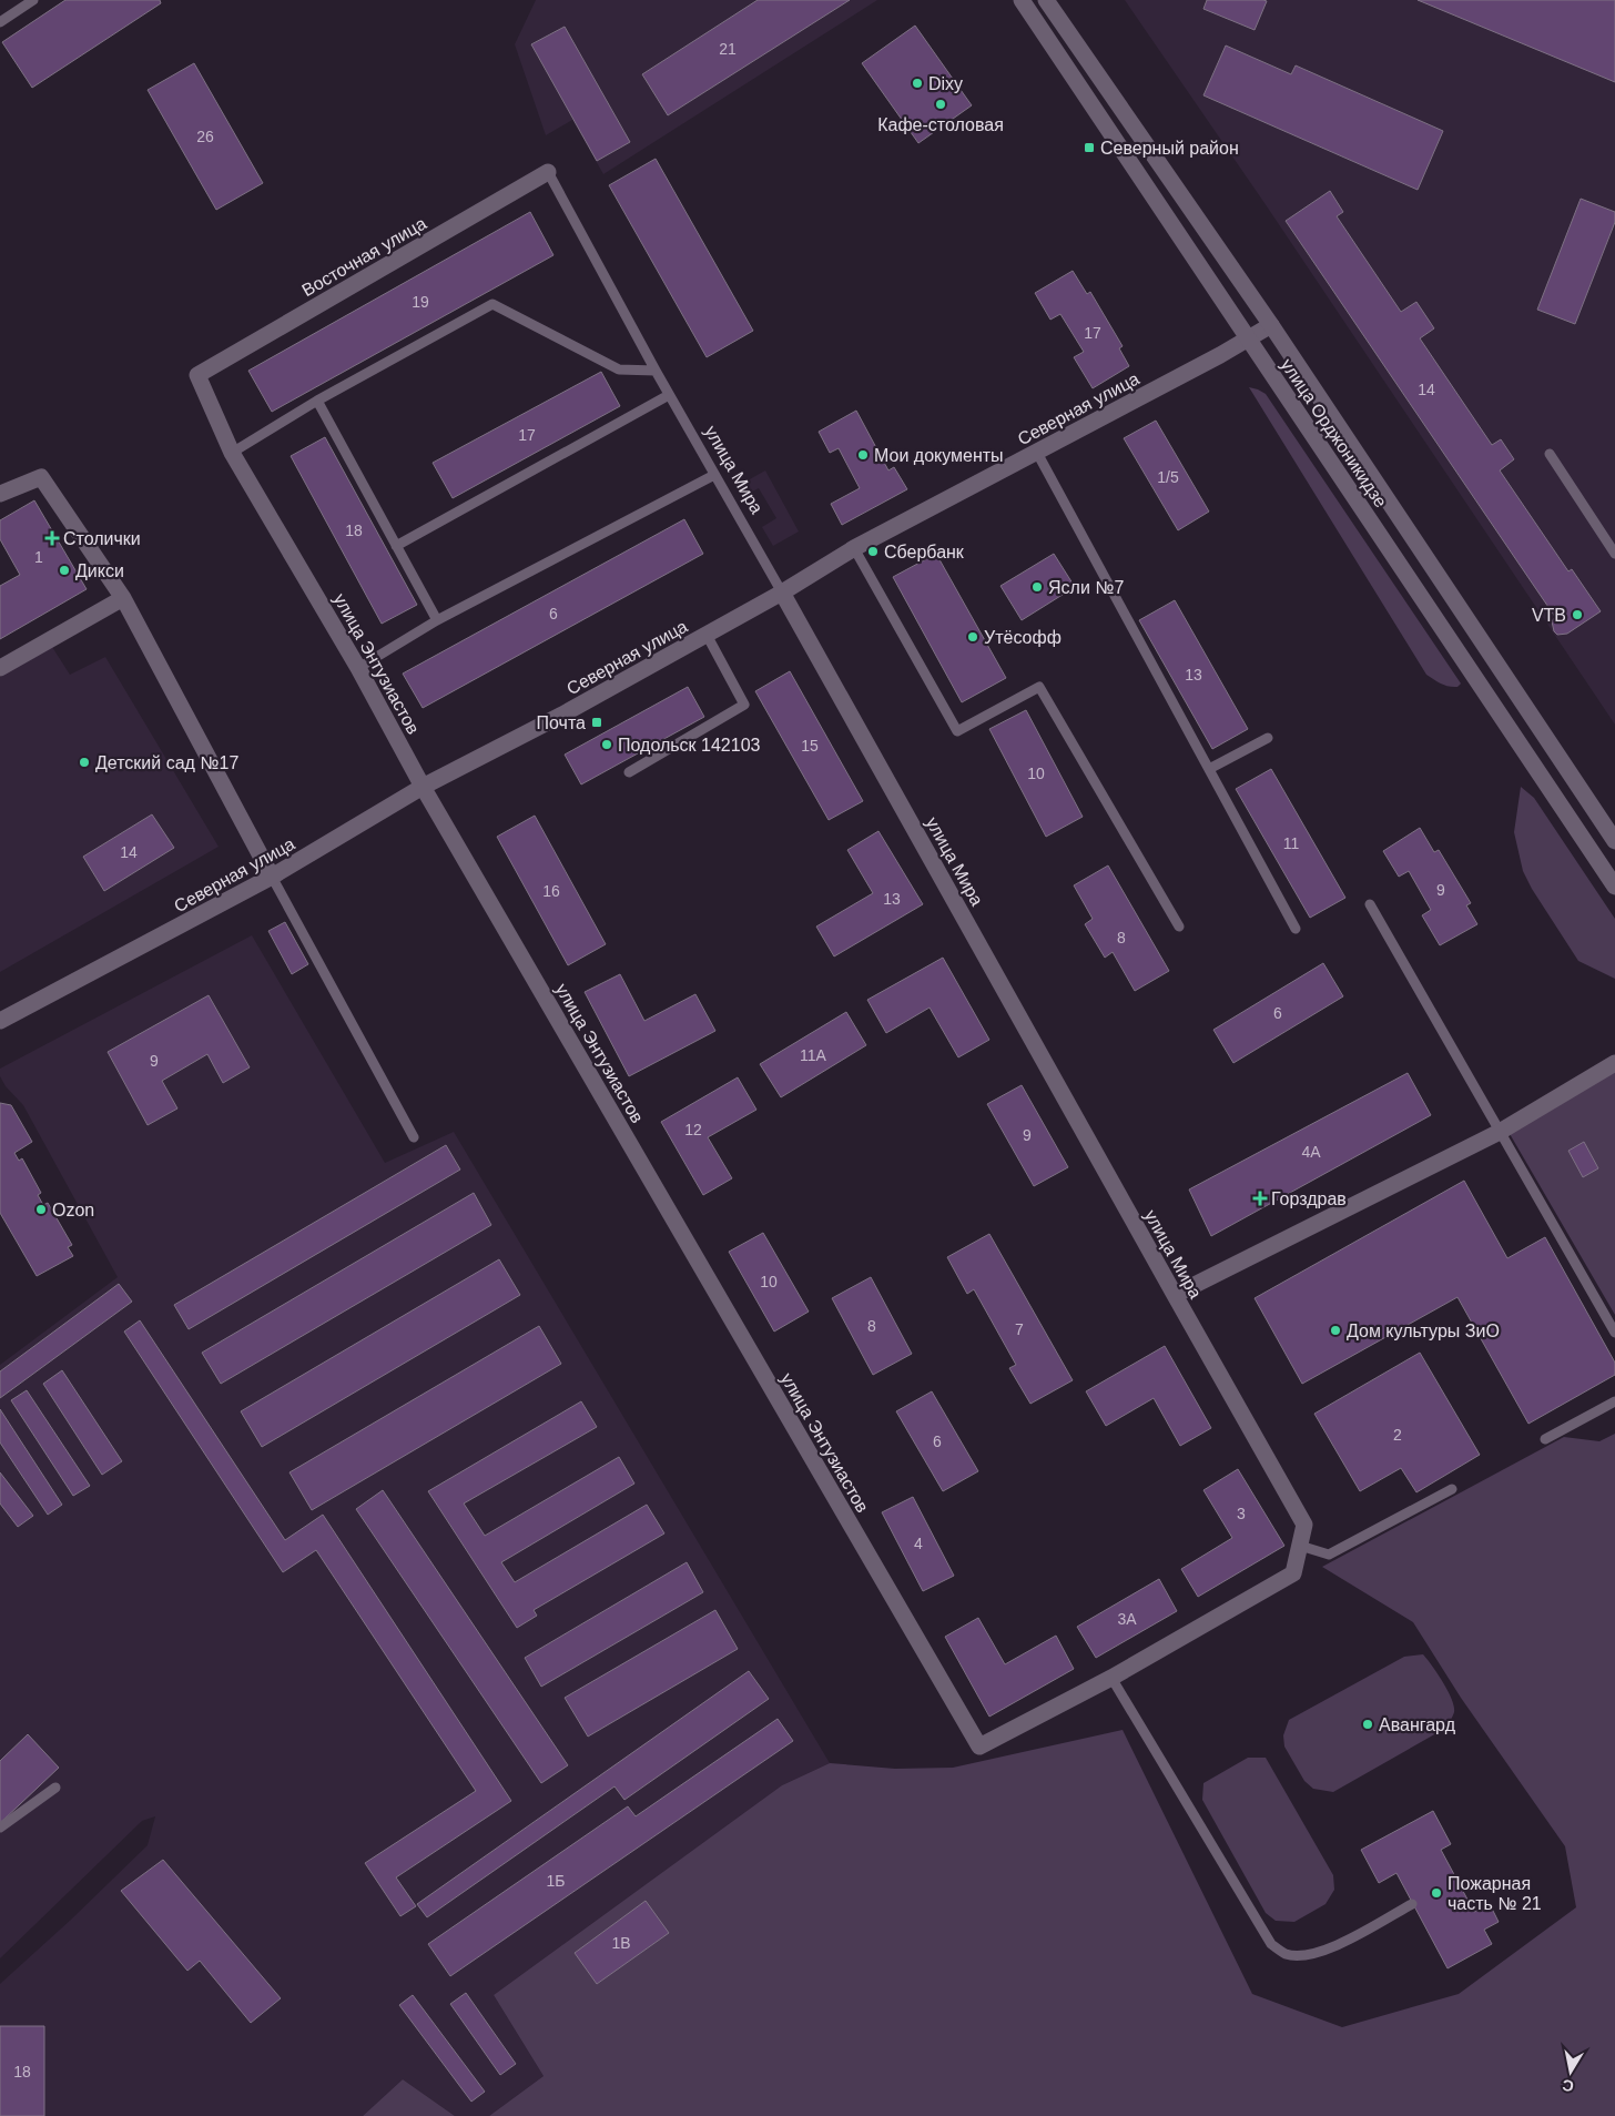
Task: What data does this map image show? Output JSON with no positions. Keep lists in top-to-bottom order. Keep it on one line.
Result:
{"streets":{"street":["Восточная улица","Северная улица","улица Орджоникидзе","улица Мира","улица Энтузиастов"]},"crossings":[["Восточная улица","улица Мира"],["Восточная улица","улица Энтузиастов"],["Северная улица","улица Орджоникидзе"],["Северная улица","улица Мира"],["Северная улица","улица Энтузиастов"],["улица Мира","улица Энтузиастов"]],"places":{"other":["Dixy","Кафе-столовая","Мои документы","Сбербанк","Дикси","Ясли №7","VTB","Утёсофф","Подольск 142103","Детский сад №17","Ozon","Дом культуры ЗиО","Авангард","Пожарная часть № 21"],"transit":["Северный район","Почта"],"health":["Столички","Горздрав"]},"house_numbers":["21","26","19","17","14","17","1/5","18","1","6","13","15","10","11","14","9","16","13","8","6","11А","9","12","9","4А","10","8","7","2","6","3","4","3А","1Б","1В","18"],"north":"bottom"}
